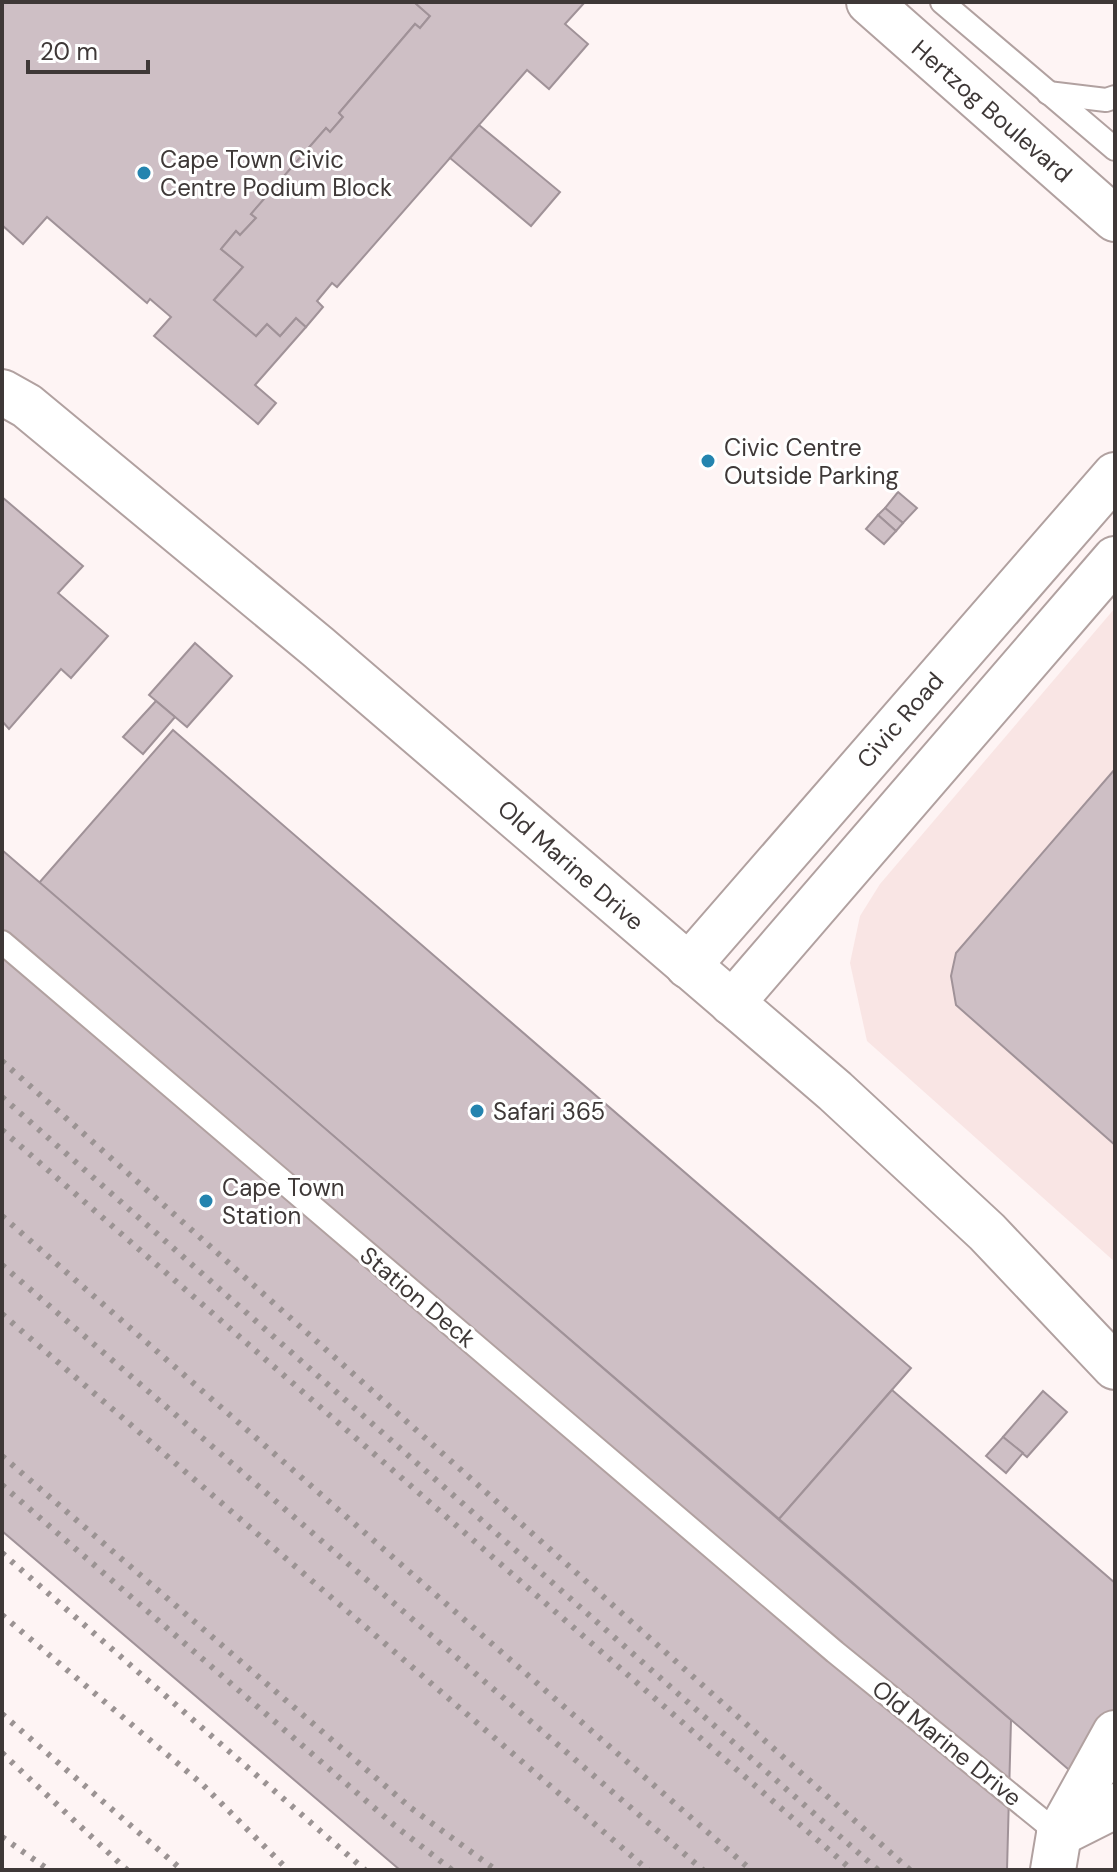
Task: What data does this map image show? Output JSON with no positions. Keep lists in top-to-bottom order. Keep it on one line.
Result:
{"streets":{"street":["Hertzog Boulevard","Civic Road","Old Marine Drive"],"lane":["Station Deck"]},"crossings":[["Civic Road","Old Marine Drive"],["Old Marine Drive","Station Deck"]],"places":["Cape Town Civic Centre Podium Block","Civic Centre Outside Parking","Safari 365","Cape Town Station"],"scale_bar":"20 m"}
